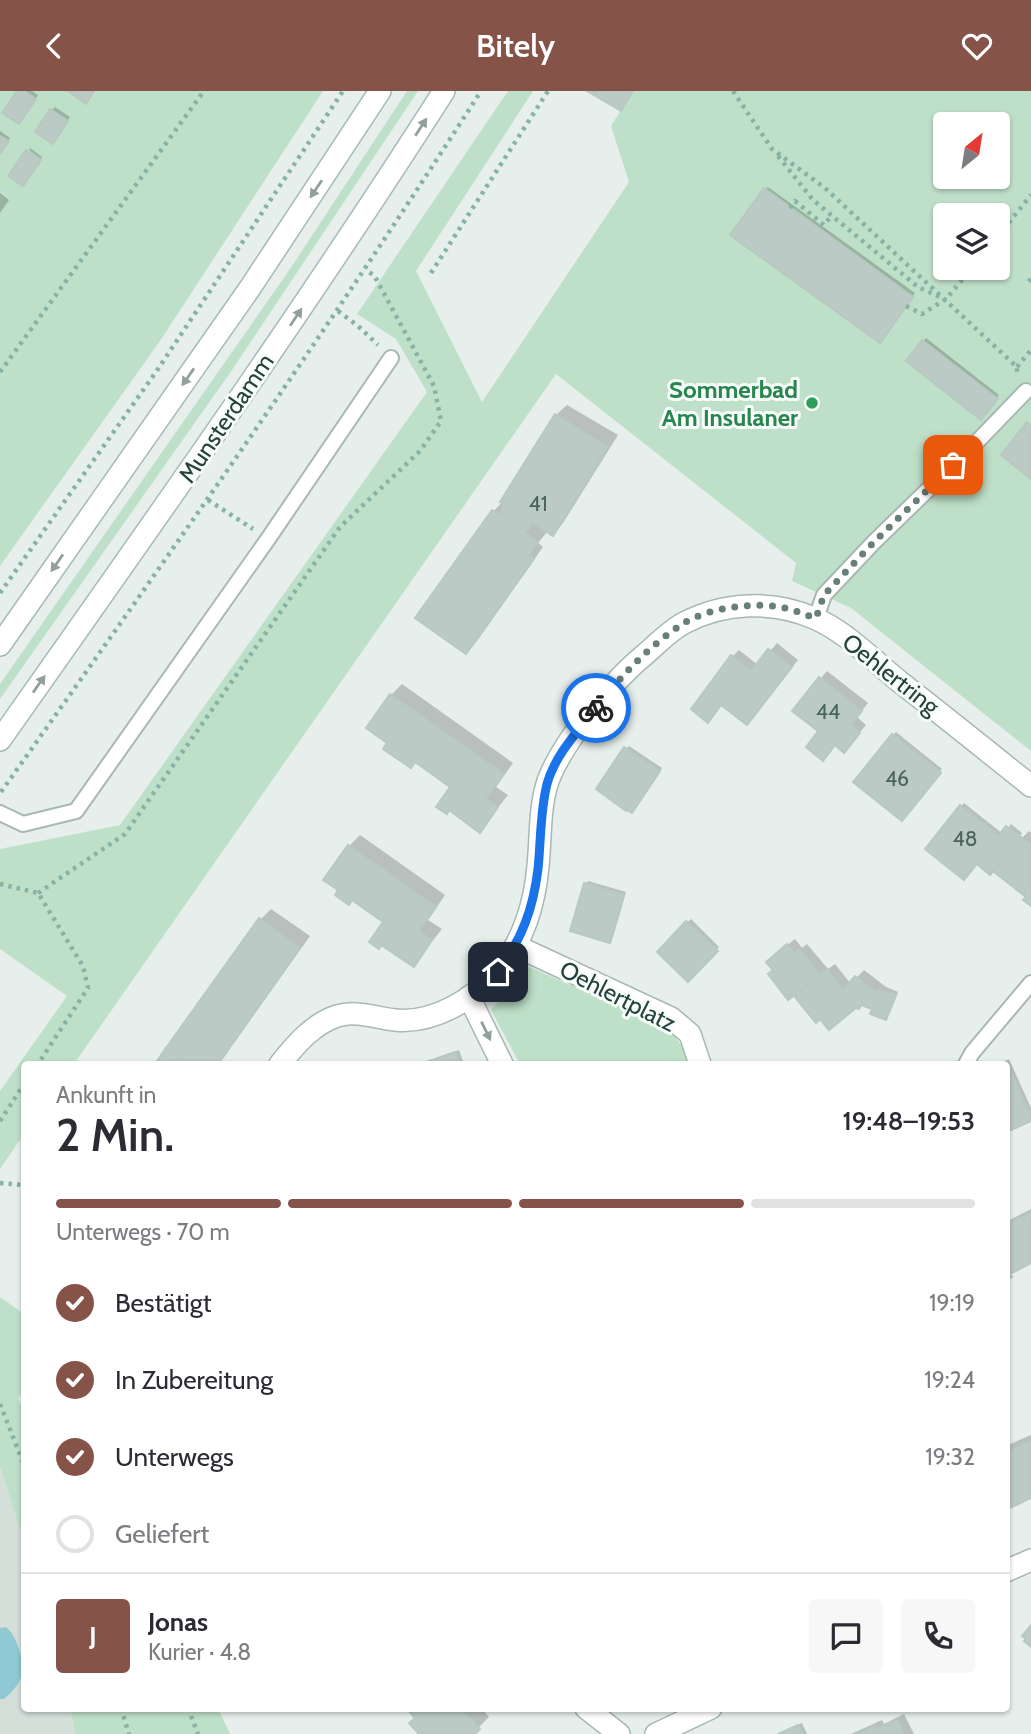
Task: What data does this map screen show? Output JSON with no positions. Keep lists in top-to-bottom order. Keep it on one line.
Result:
{"streets":{"street":["Munsterdamm","Oehlertring","Oehlertplatz"]},"crossings":[["Oehlertring","Oehlertplatz"]],"places":["Sommerbad Am Insulaner"],"house_numbers":["41","44","46","48"],"north":"top right","page":{"header":"Bitely","heading":["2 Min.","Ankunft in","19:48–19:53"],"panel":["Jonas","Kurier · 4.8"],"bar":"Unterwegs · 70 m","list":[["Bestätigt","19:19"],["In Zubereitung","19:24"],["Unterwegs","19:32"],"Geliefert"],"round":"J"}}
